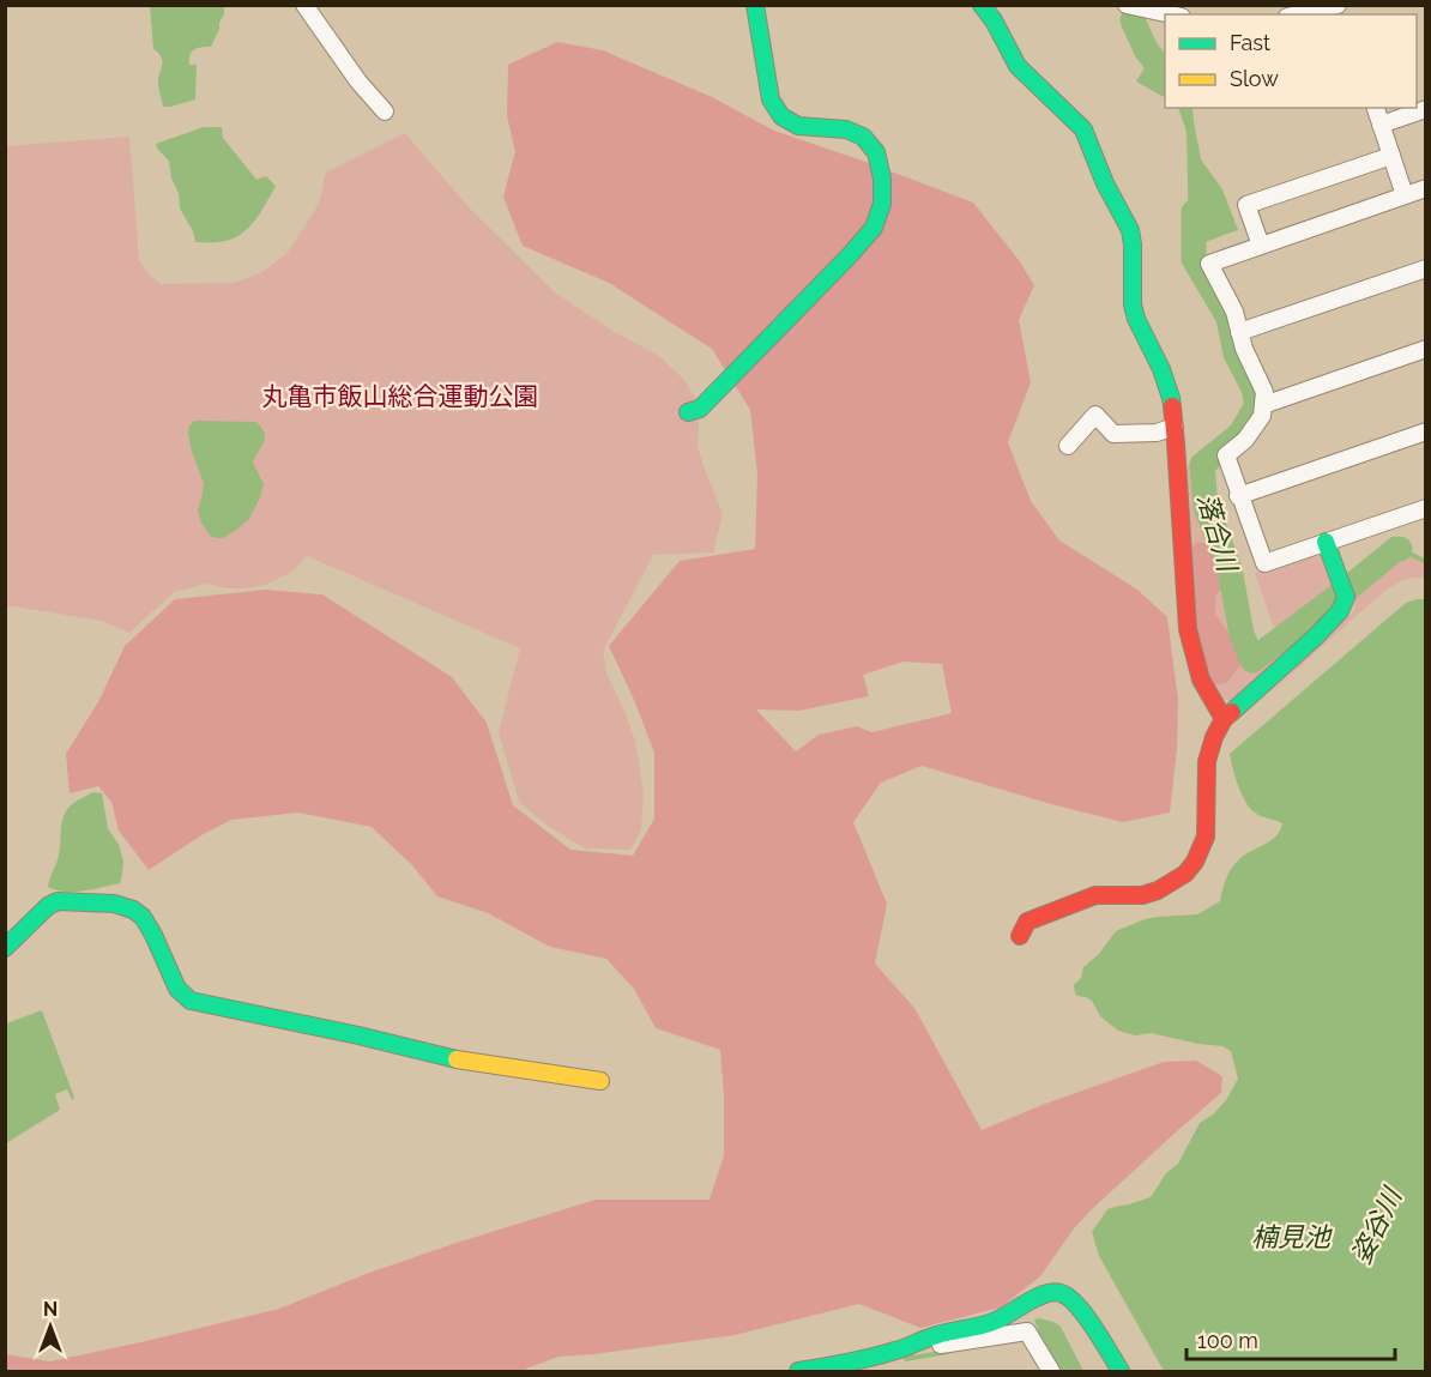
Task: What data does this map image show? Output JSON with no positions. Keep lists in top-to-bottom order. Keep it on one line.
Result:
{"water":["落合川","姿谷川","楠見池"],"parks":["丸亀市飯山総合運動公園"],"legend":["Fast","Slow"],"scale_bar":"100 m","north":"top"}
